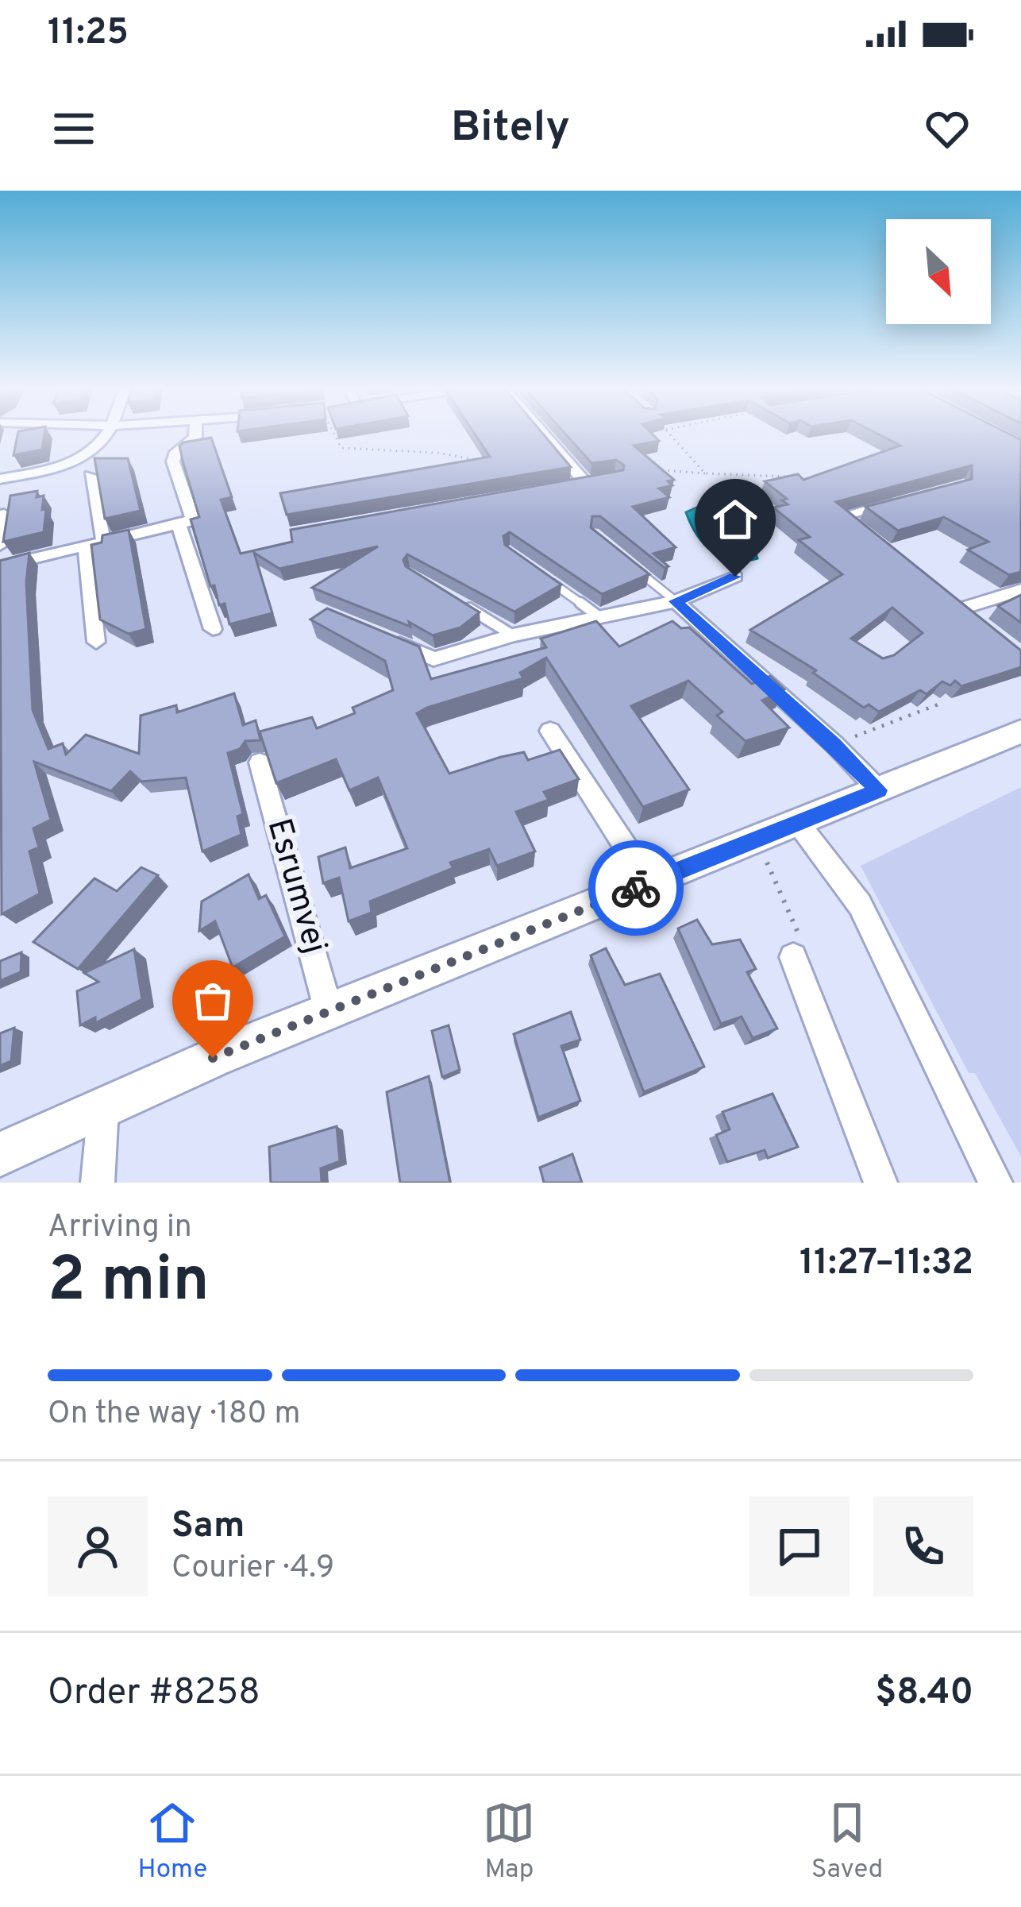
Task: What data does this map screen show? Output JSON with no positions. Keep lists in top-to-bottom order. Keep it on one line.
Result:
{"streets":{"street":["Esrumvej"]},"north":"bottom right","page":{"status":"11:25","header":"Bitely","heading":["2 min","Arriving in","11:27–11:32"],"panel":["Sam","Courier · 4.9","Order #8258","$8.40"],"bar":"On the way · 180 m","tabs":["Home","Map","Saved"]}}
